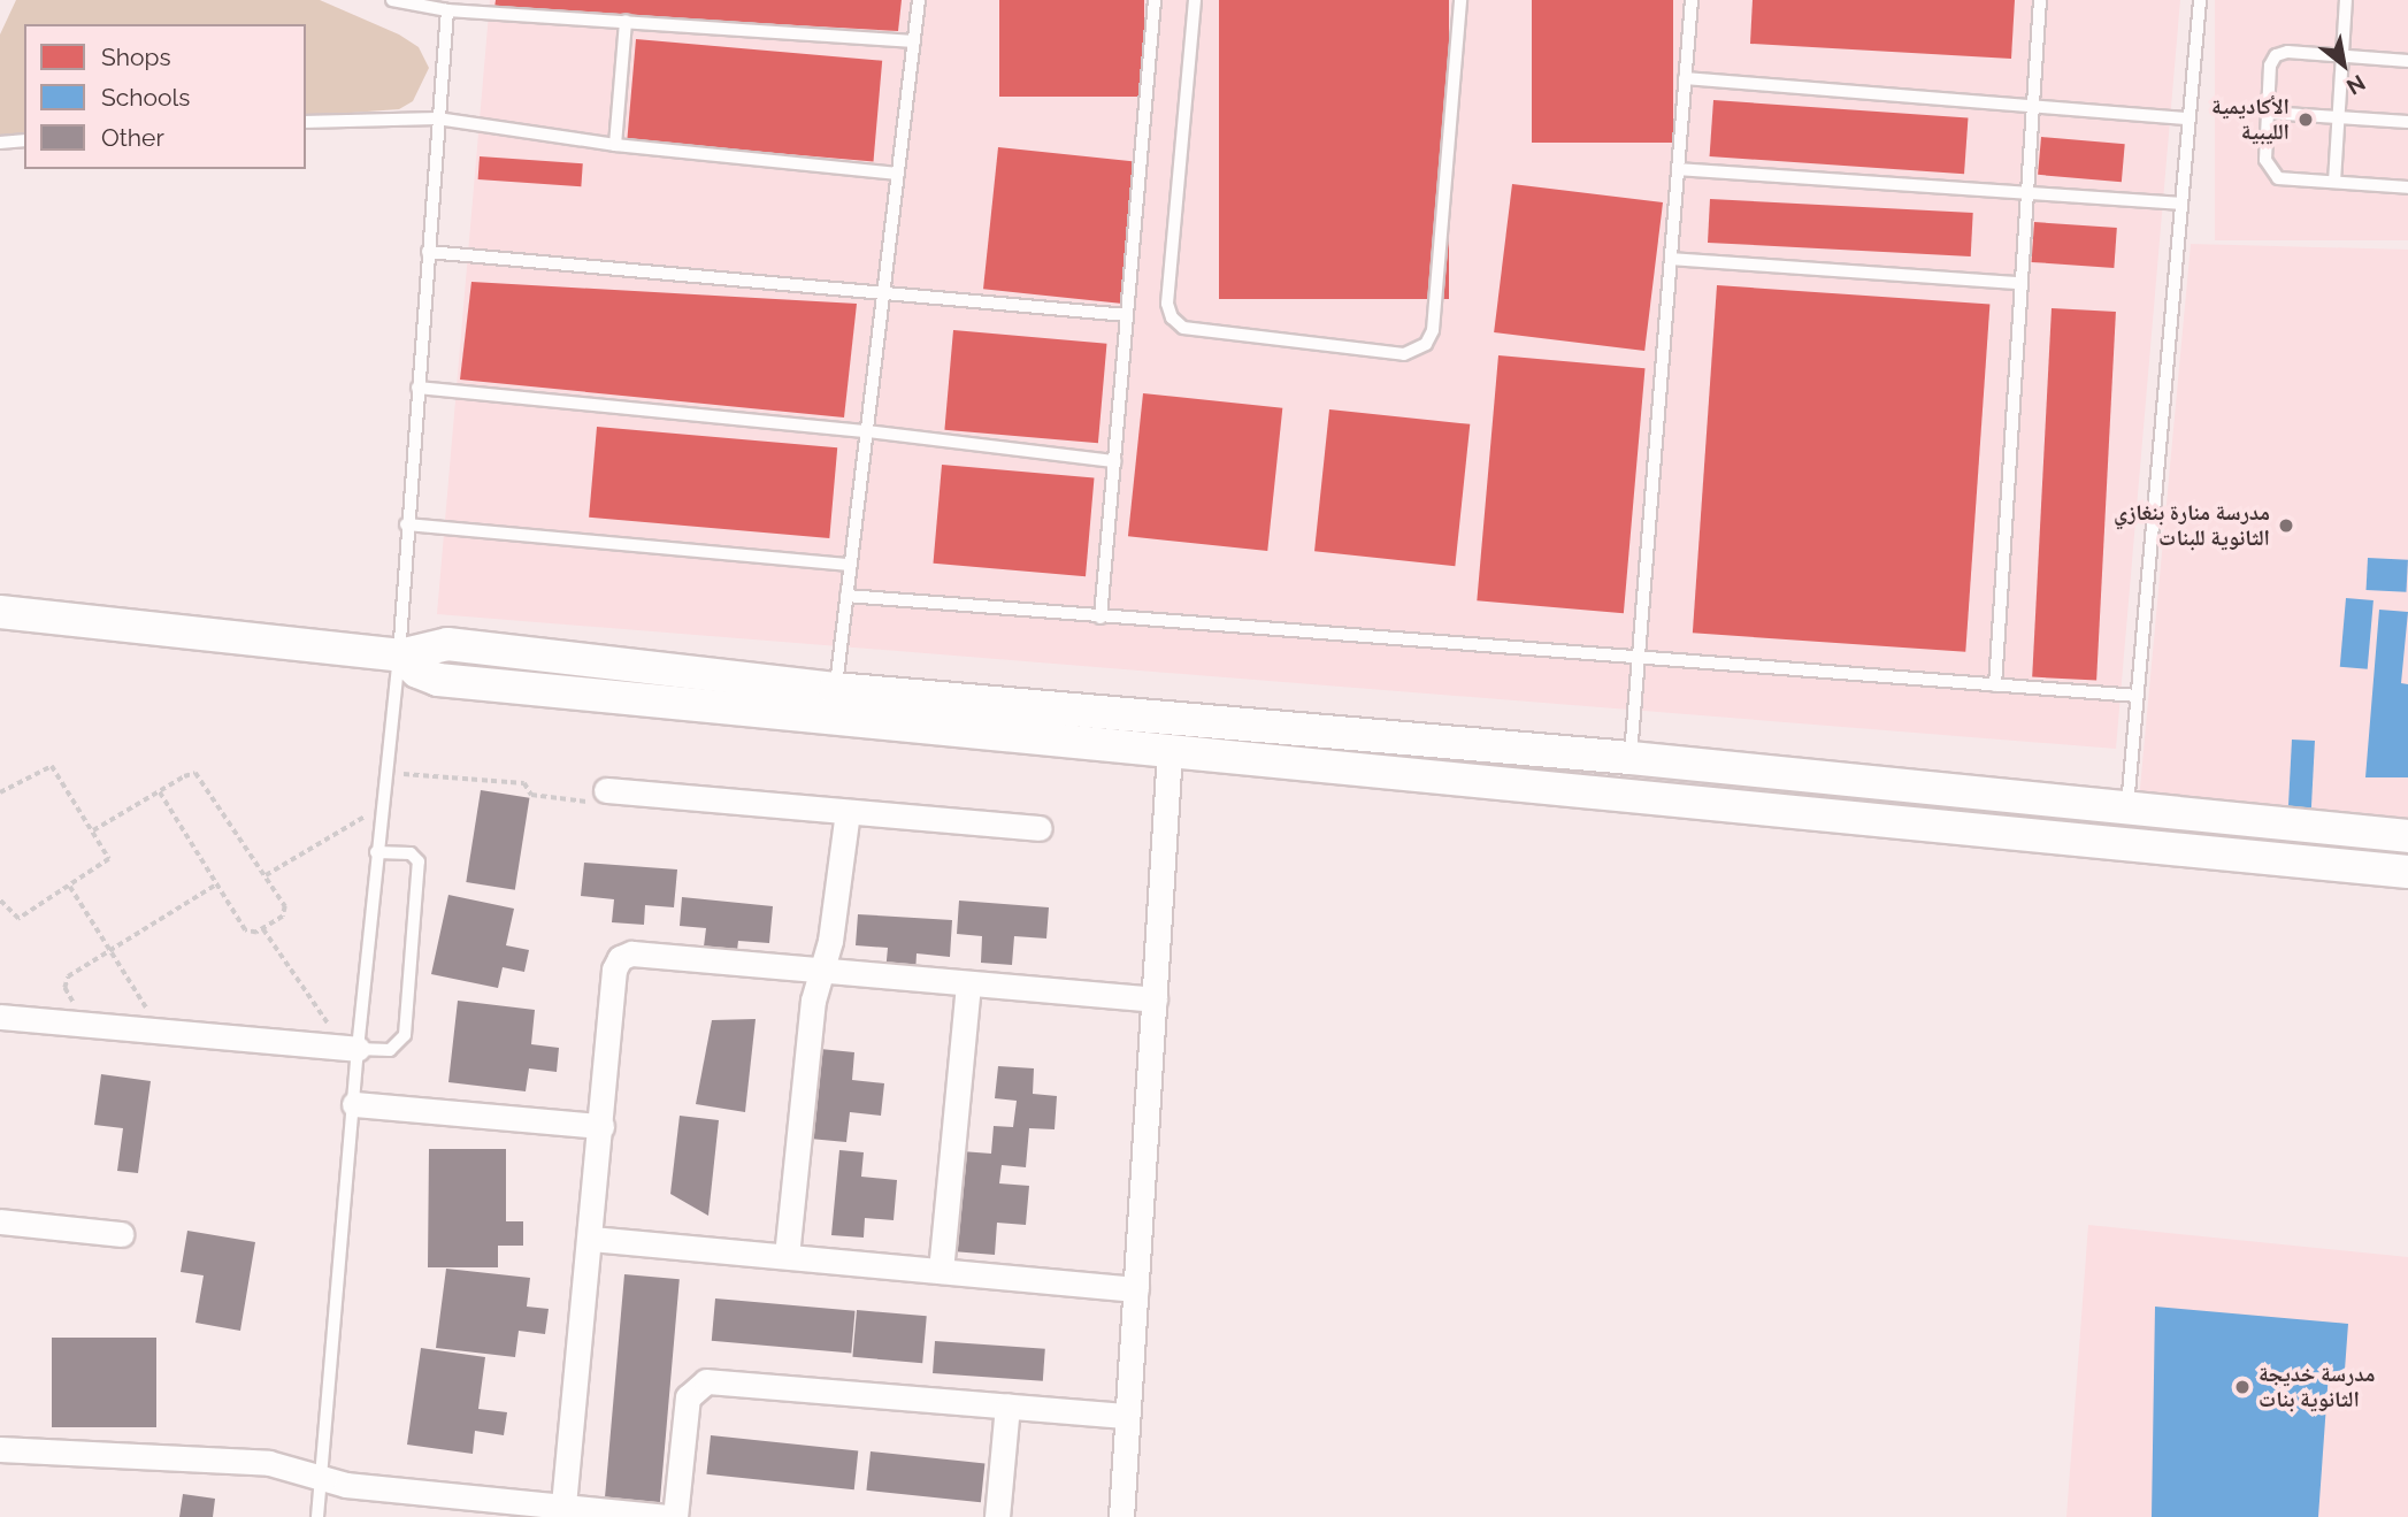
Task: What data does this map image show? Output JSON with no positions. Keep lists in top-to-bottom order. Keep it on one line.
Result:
{"places":["الأكاديمية الليبية","مدرسة منارة بنغازي الثانوية للبنات","مدرسة خديجة الثانوية بنات"],"legend":["Shops","Schools","Other"],"north":"bottom right"}
